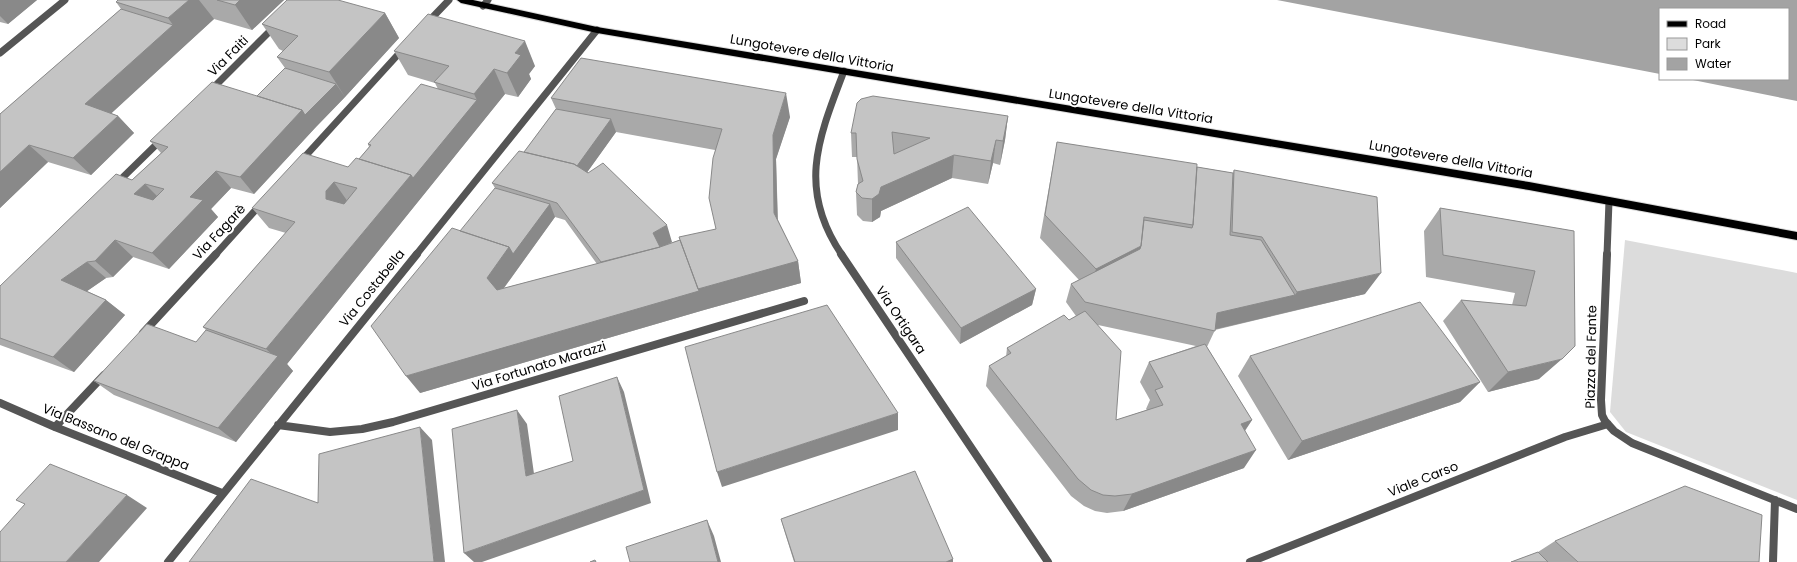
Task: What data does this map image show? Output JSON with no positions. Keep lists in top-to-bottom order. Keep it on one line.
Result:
{"streets":{"main road":["Lungotevere della Vittoria"],"street":["Via Faiti","Via Fagarè","Via Costabella","Via Ortigara","Piazza del Fante","Via Fortunato Marazzi","Via Bassano del Grappa","Viale Carso"]},"crossings":[["Lungotevere della Vittoria","Via Costabella"],["Lungotevere della Vittoria","Via Ortigara"],["Lungotevere della Vittoria","Piazza del Fante"],["Via Costabella","Via Fortunato Marazzi"],["Via Costabella","Via Bassano del Grappa"],["Piazza del Fante","Viale Carso"]],"legend":["Road","Park","Water"]}
